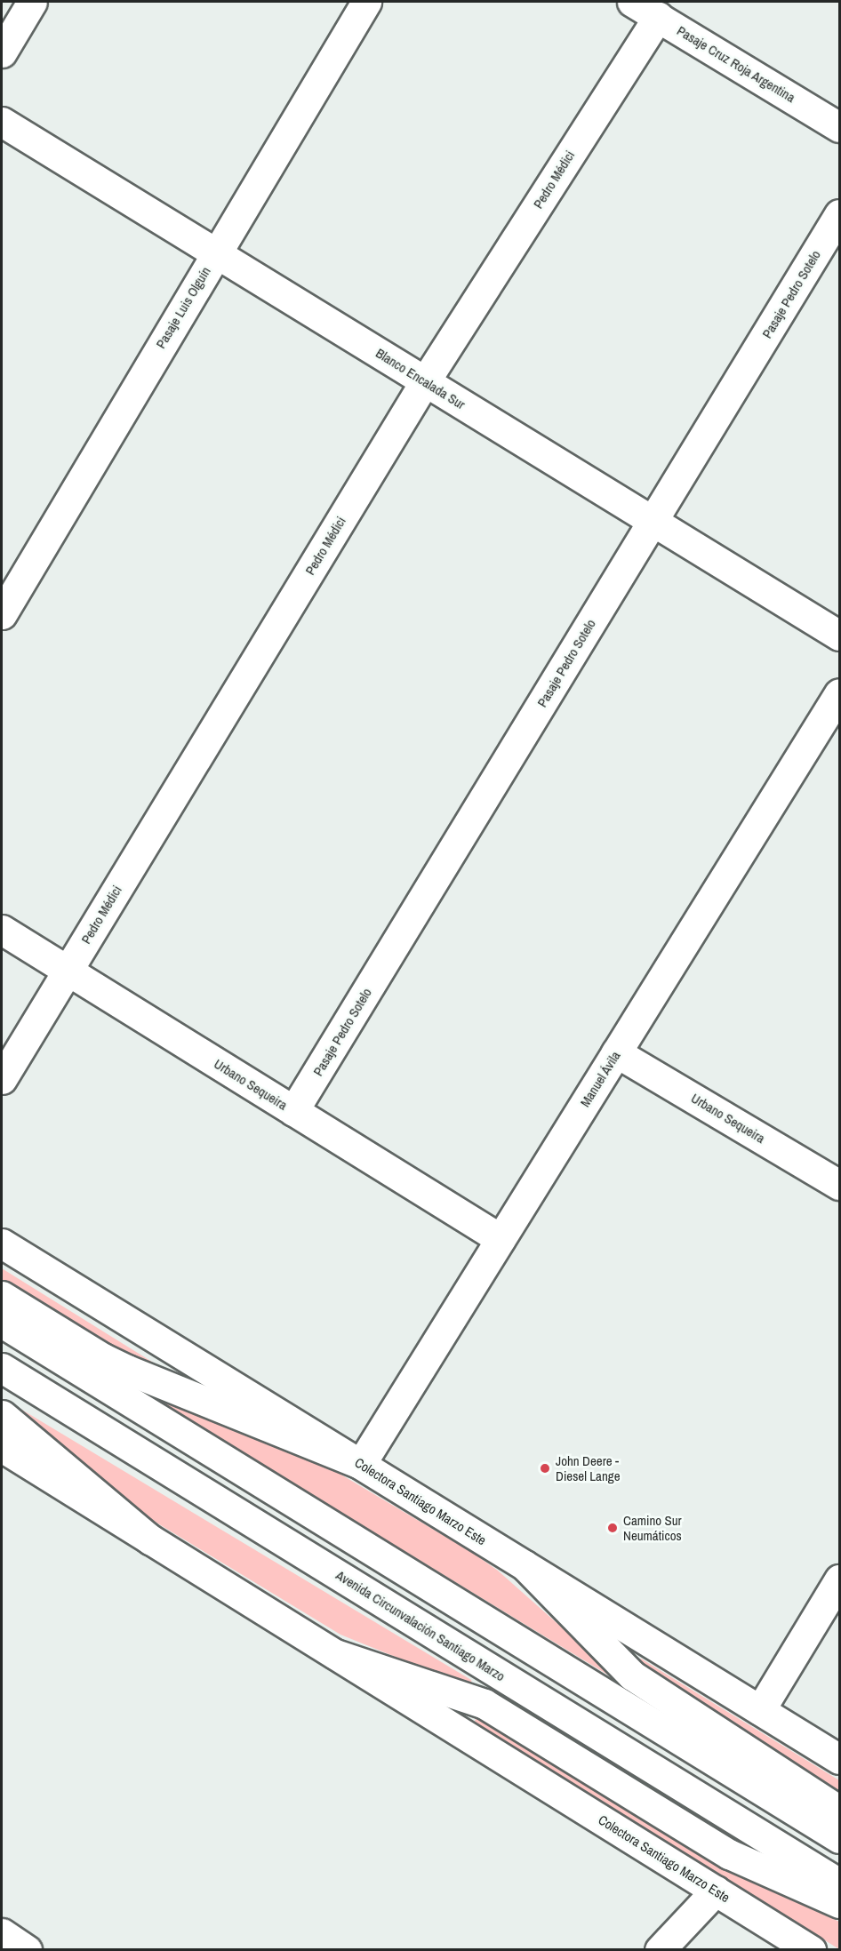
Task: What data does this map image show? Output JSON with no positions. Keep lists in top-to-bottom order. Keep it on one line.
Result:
{"streets":{"main road":["Pasaje Cruz Roja Argentina","Pedro Médici","Pasaje Pedro Sotelo","Pasaje Luis Olguín","Blanco Encalada Sur","Manuel Ávila","Urbano Sequeira","Colectora Santiago Marzo Este","Avenida Circunvalación Santiago Marzo"]},"crossings":[["Pasaje Cruz Roja Argentina","Pedro Médici"],["Pedro Médici","Blanco Encalada Sur"],["Pedro Médici","Urbano Sequeira"],["Pasaje Pedro Sotelo","Blanco Encalada Sur"],["Pasaje Pedro Sotelo","Urbano Sequeira"],["Pasaje Luis Olguín","Blanco Encalada Sur"],["Manuel Ávila","Urbano Sequeira"],["Manuel Ávila","Colectora Santiago Marzo Este"]],"places":["John Deere - Diesel Lange","Camino Sur Neumáticos"]}
